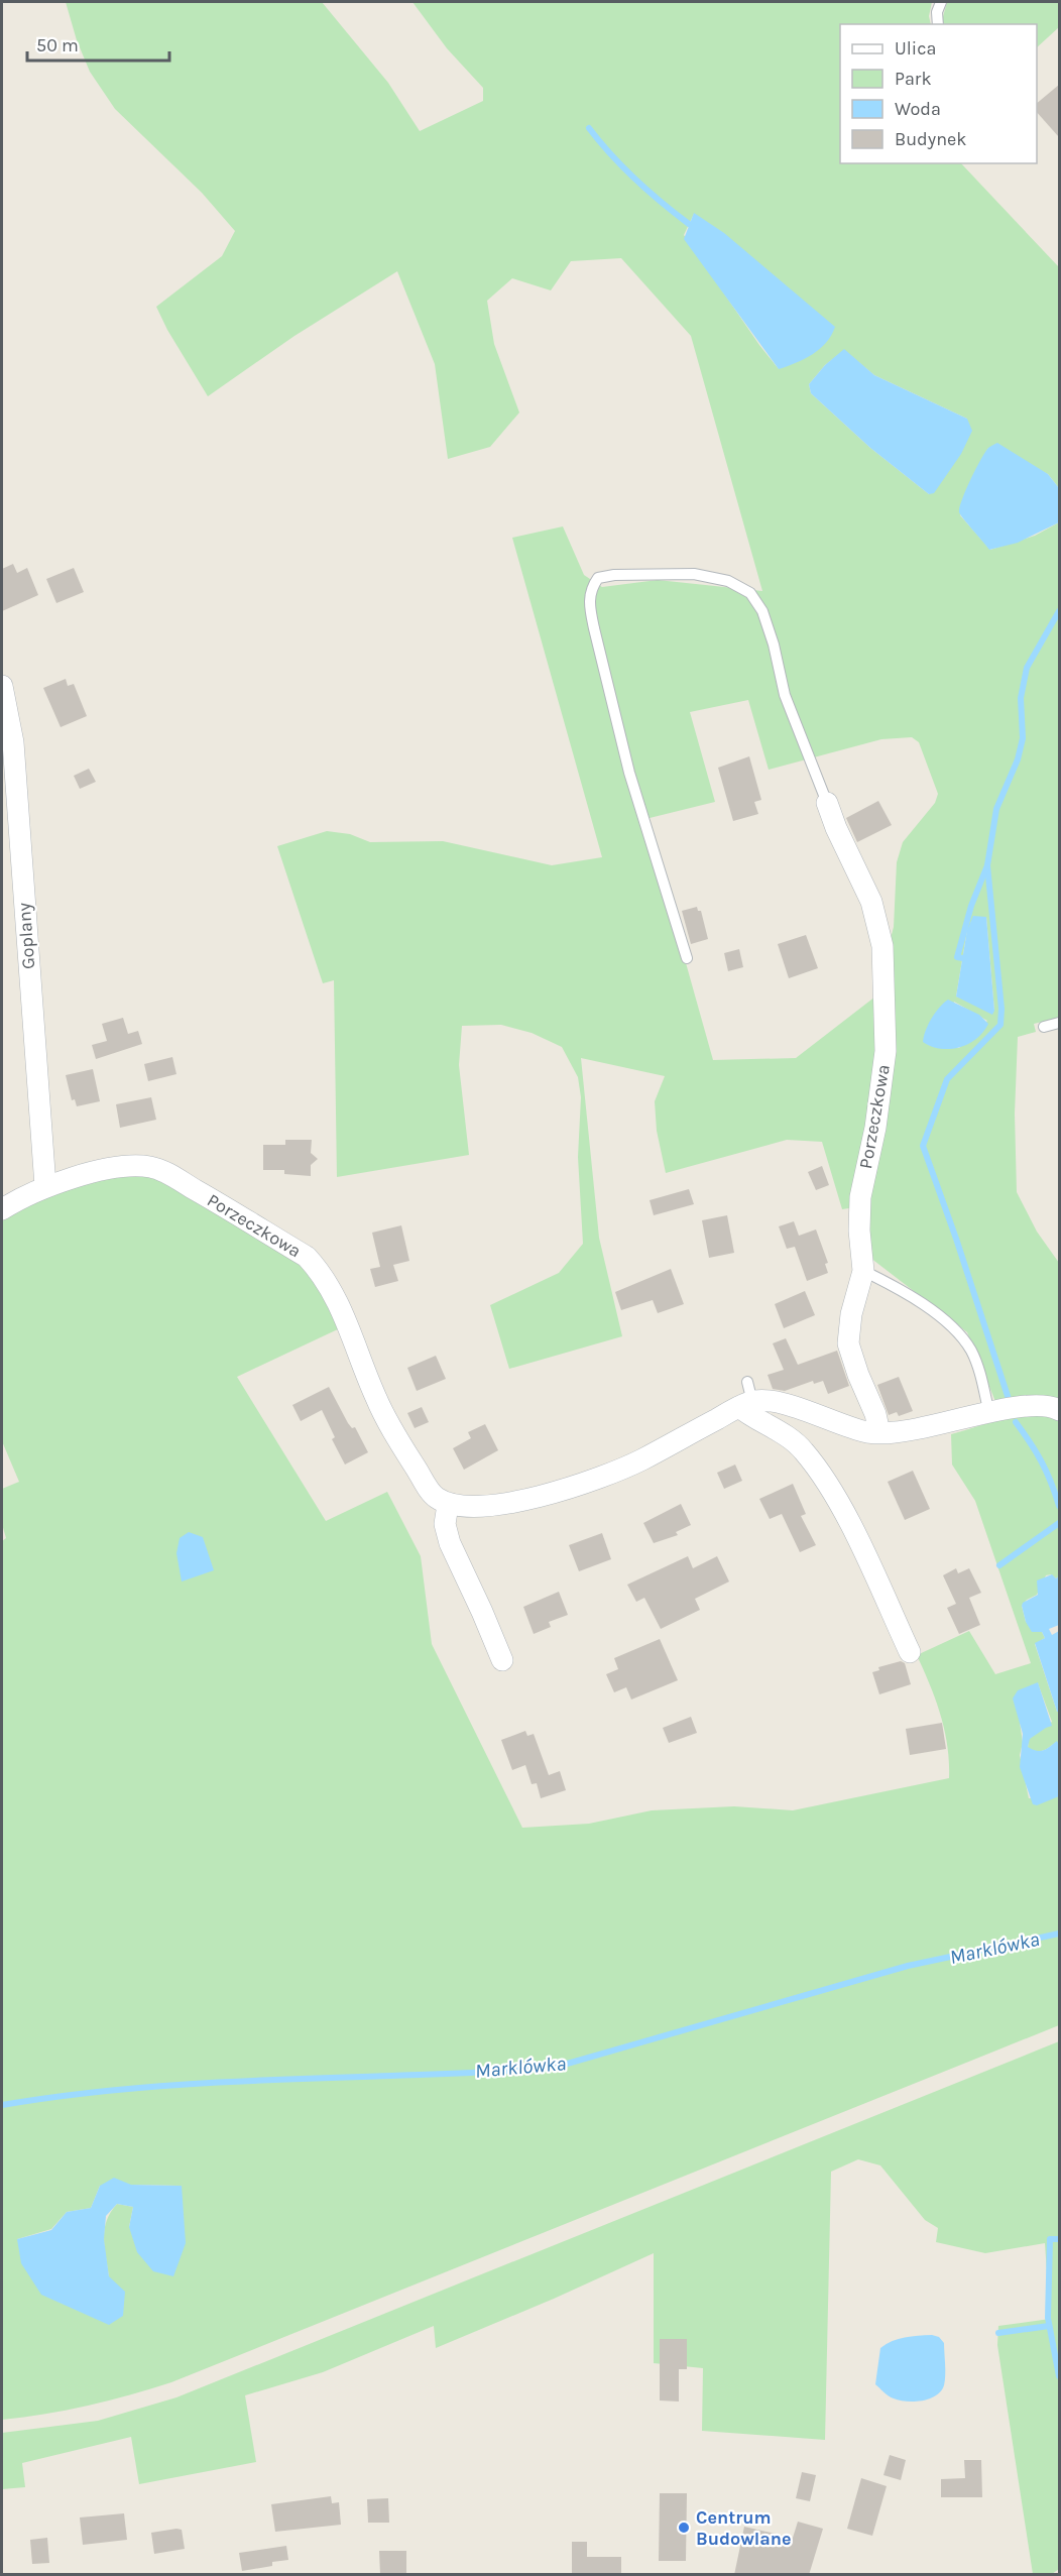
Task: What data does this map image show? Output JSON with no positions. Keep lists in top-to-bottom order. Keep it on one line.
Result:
{"streets":{"street":["Goplany","Porzeczkowa"]},"crossings":[["Goplany","Porzeczkowa"]],"water":["Marklówka"],"places":["Centrum Budowlane"],"legend":["Ulica","Park","Woda","Budynek"],"scale_bar":"50 m"}
